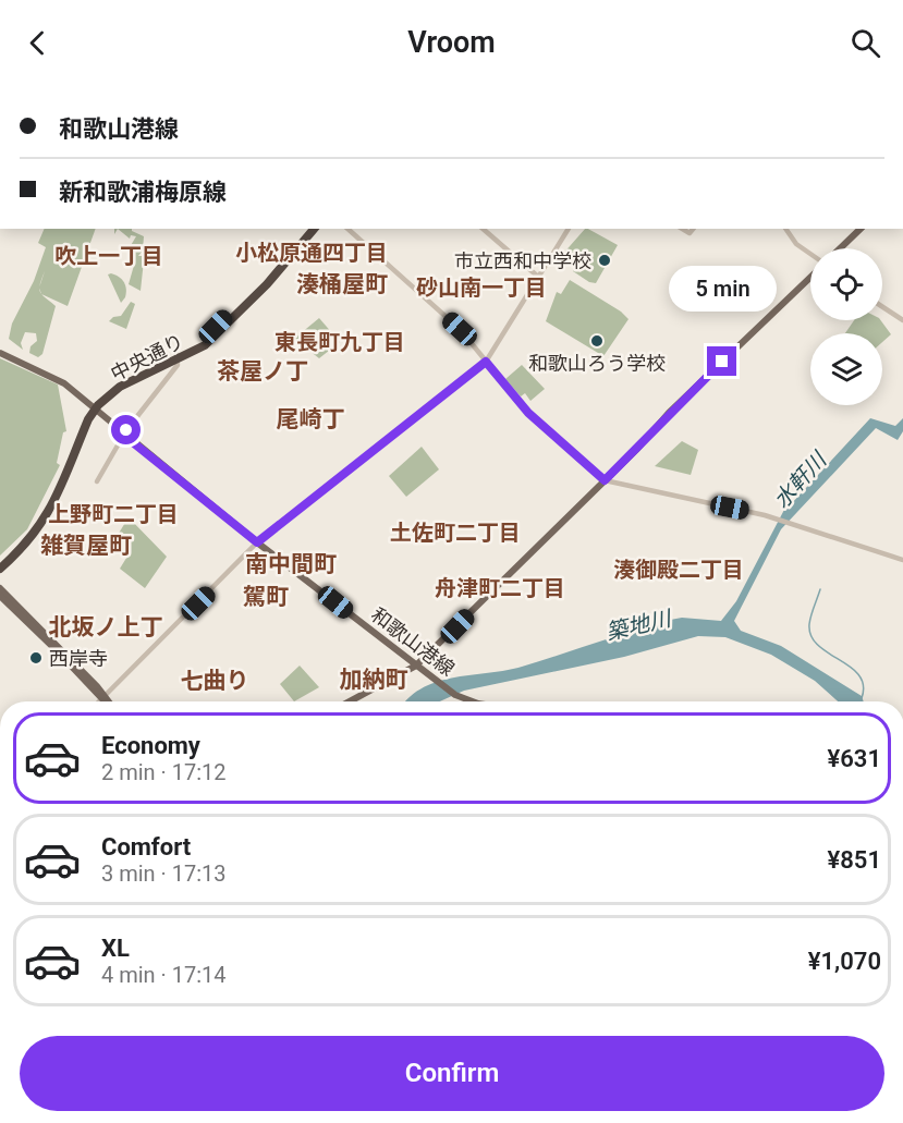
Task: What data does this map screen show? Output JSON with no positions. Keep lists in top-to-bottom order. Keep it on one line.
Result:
{"streets":{"highway":["中央通り"],"main road":["和歌山港線"]},"crossings":[["中央通り","和歌山港線"]],"districts":["小松原通四丁目","吹上一丁目","湊桶屋町","砂山南一丁目","東長町九丁目","茶屋ノ丁","尾崎丁","上野町二丁目","土佐町二丁目","雑賀屋町","南中間町","湊御殿二丁目","舟津町二丁目","駕町","北坂ノ上丁","加納町","七曲り"],"water":["水軒川","築地川"],"places":["市立西和中学校","和歌山ろう学校","西岸寺"],"page":{"header":"Vroom","banner":["和歌山港線","新和歌浦梅原線"],"bubble":"5 min","list":[{"name":"Economy","note":"2 min · 17:12","value":"¥631"},{"name":"Comfort","note":"3 min · 17:13","value":"¥851"},{"name":"XL","note":"4 min · 17:14","value":"¥1,070"}],"buttons":"Confirm"}}
